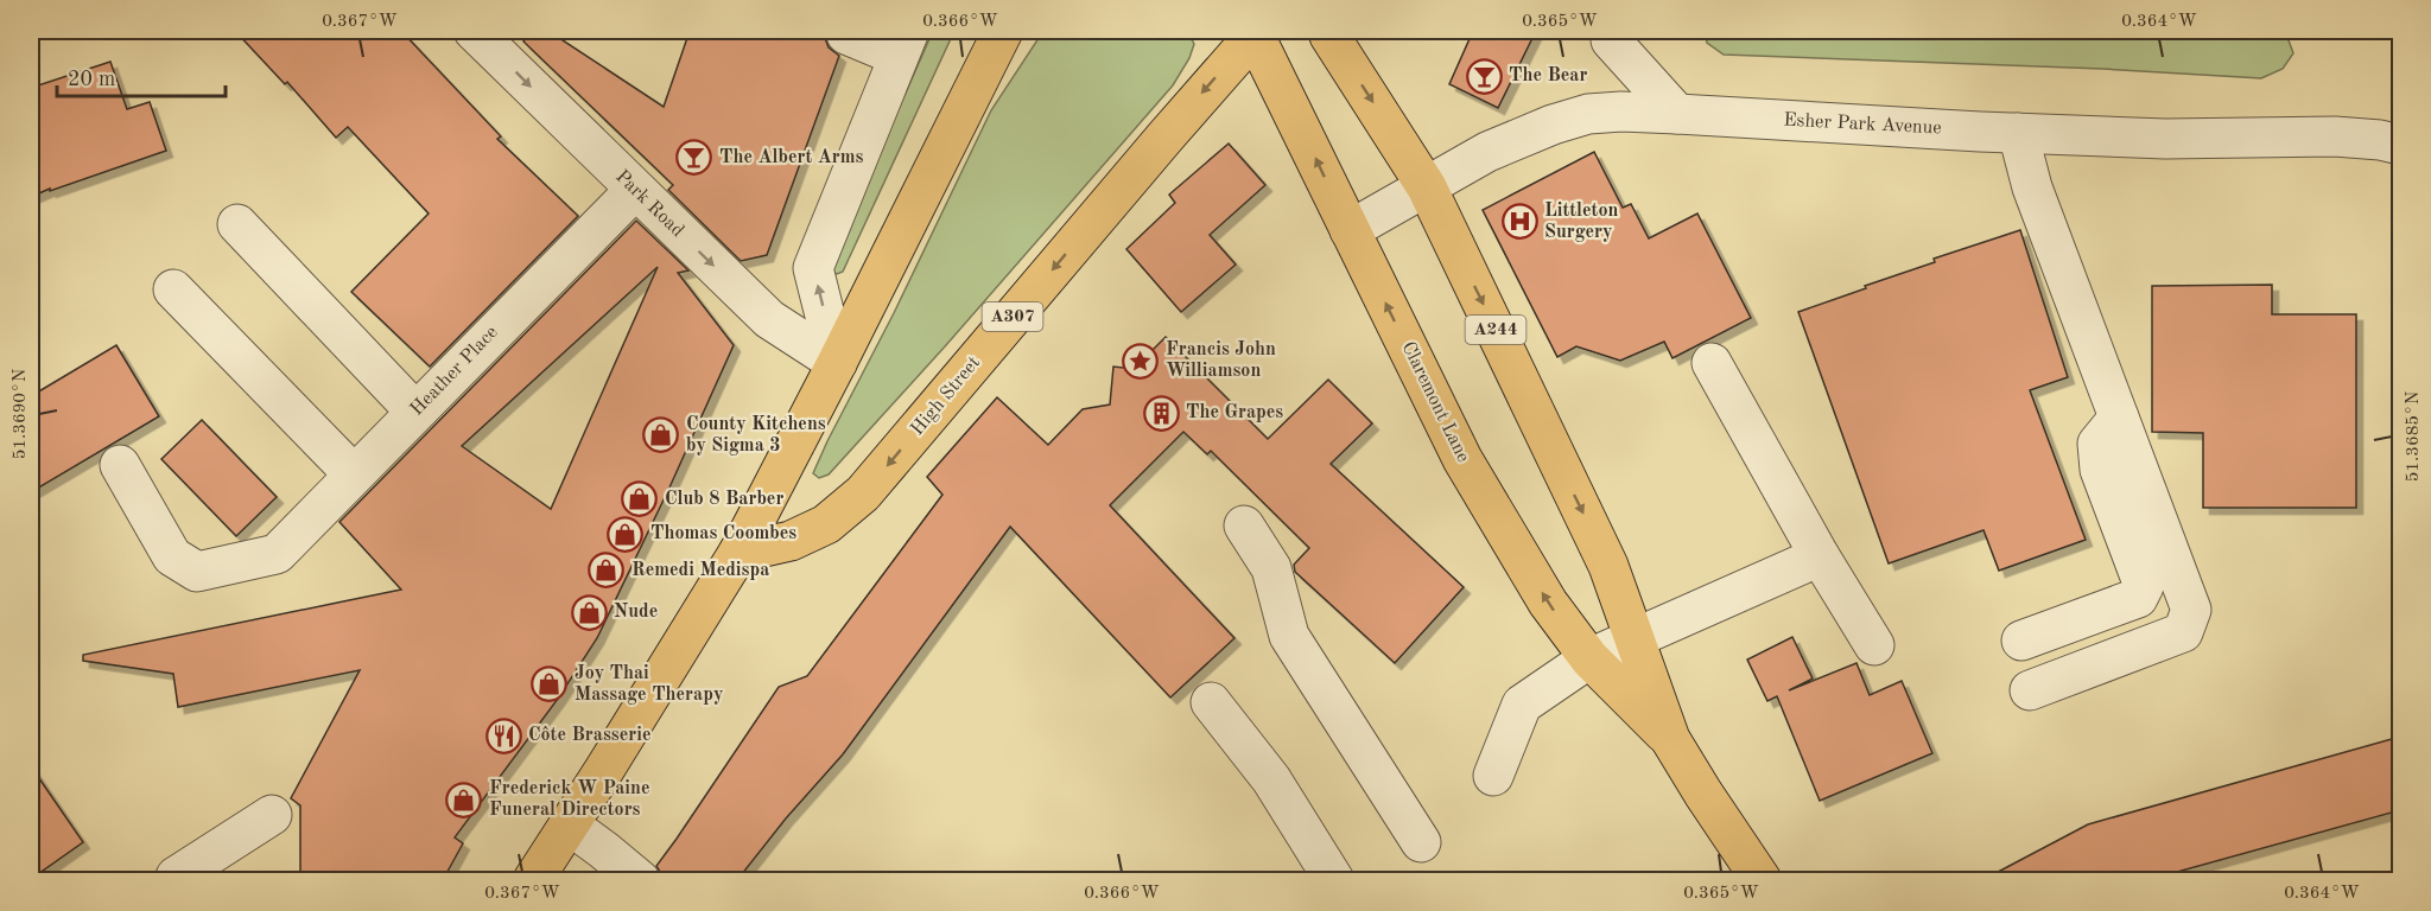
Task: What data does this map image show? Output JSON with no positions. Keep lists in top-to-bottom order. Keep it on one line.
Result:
{"streets":{"main road":["A307","A244","High Street","Claremont Lane"],"street":["Esher Park Avenue","Park Road","Heather Place"]},"crossings":[["Esher Park Avenue","Claremont Lane"],["Park Road","Heather Place"],["High Street","Claremont Lane"]],"places":{"bar":["The Bear","The Albert Arms"],"hospital":["Littleton Surgery"],"place":["Francis John Williamson"],"building":["The Grapes"],"shop":["County Kitchens by Sigma 3","Club 8 Barber","Thomas Coombes","Remedi Medispa","Nude","Joy Thai Massage Therapy","Frederick W Paine Funeral Directors"],"restaurant":["Côte Brasserie"]},"scale_bar":"20 m","coordinates":["0.367°W","0.366°W","0.365°W","0.364°W","51.3690°N","51.3685°N"]}
